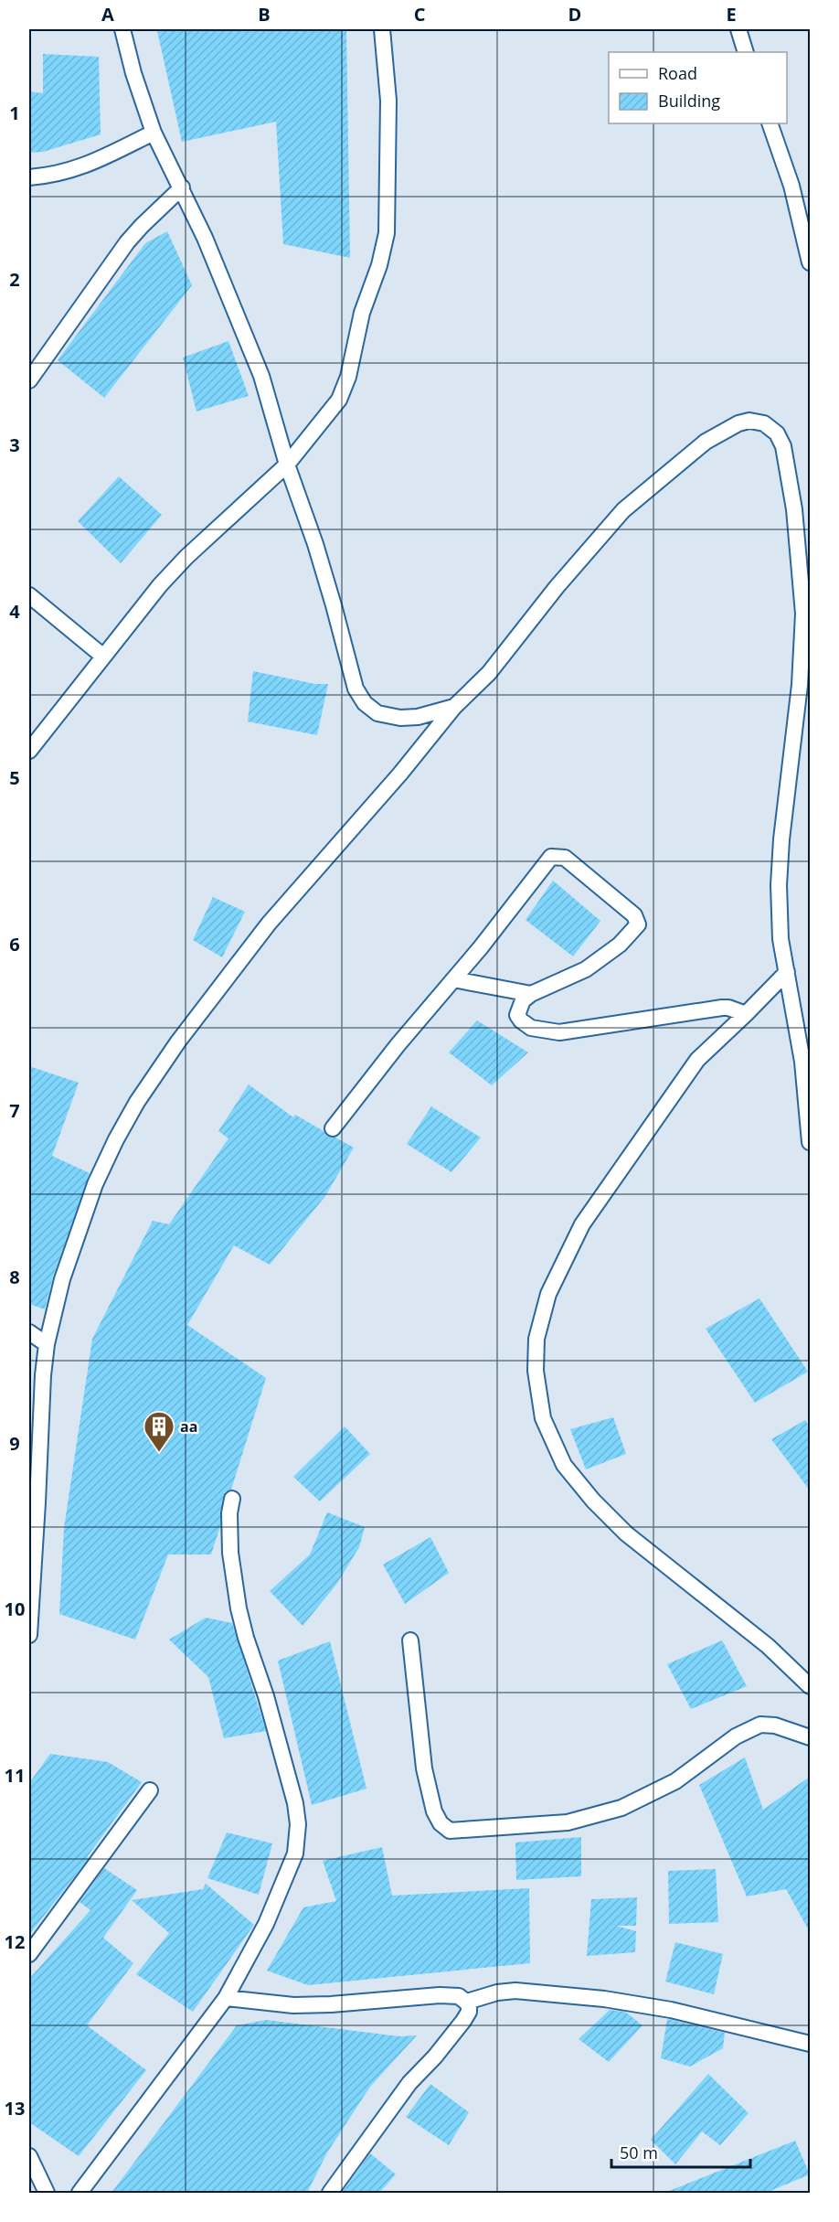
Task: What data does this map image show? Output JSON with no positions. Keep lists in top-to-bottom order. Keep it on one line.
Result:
{"places":{"building":["aa"]},"legend":["Road","Building"],"scale_bar":"50 m","grid":{"columns":["A","B","C","D","E"],"rows":["1","2","3","4","5","6","7","8","9","10","11","12","13"]}}
